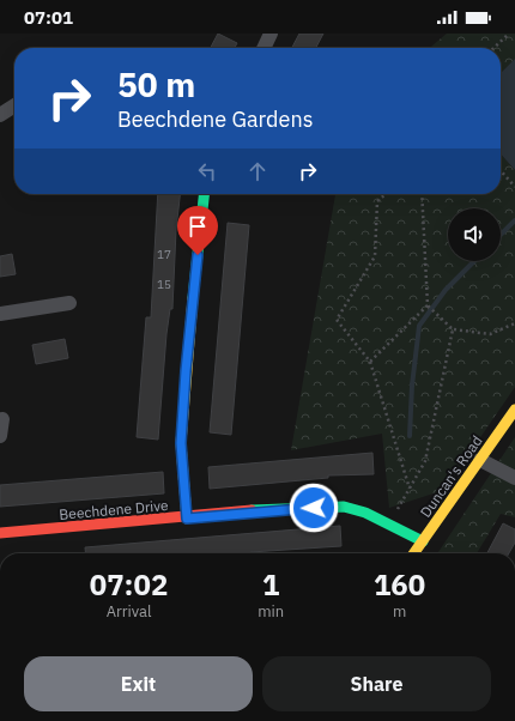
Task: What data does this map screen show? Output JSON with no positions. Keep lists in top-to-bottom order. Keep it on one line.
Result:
{"streets":{"street":["Duncan's Road","Beechdene Drive"]},"crossings":[["Duncan's Road","Beechdene Drive"]],"house_numbers":["17","15"],"page":{"status":"07:01","turn":["50 m","Beechdene Gardens"],"eta":["07:02","Arrival","1","min","160","m"],"buttons":["Exit","Share"]}}
